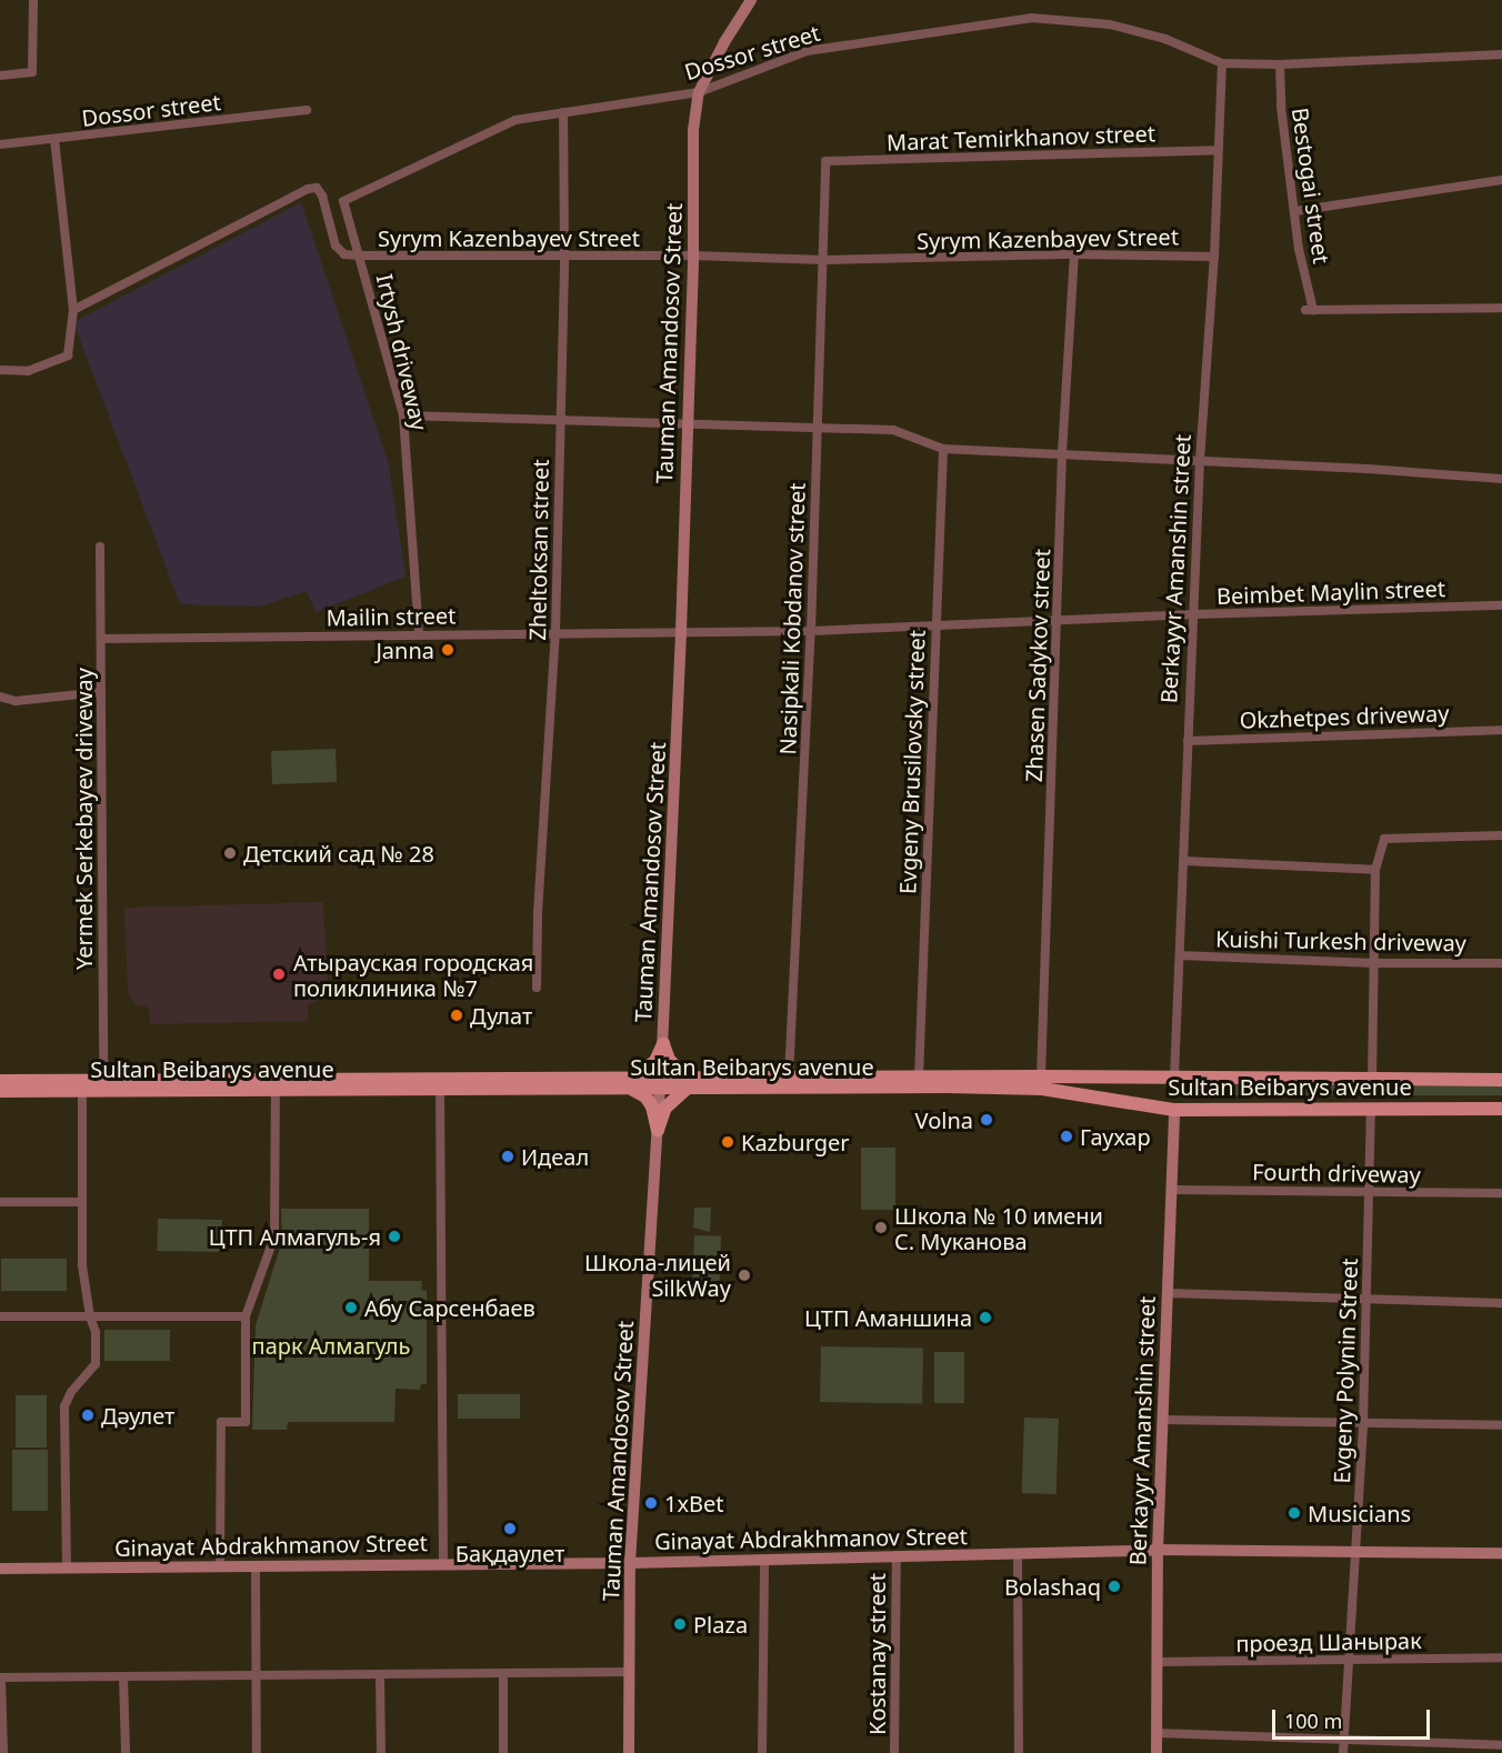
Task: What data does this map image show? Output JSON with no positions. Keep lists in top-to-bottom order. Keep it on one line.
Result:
{"streets":{"main road":["Sultan Beibarys avenue"],"street":["Dossor street","Marat Temirkhanov street","Bestogai street","Syrym Kazenbayev Street","Tauman Amandosov Street","Irtysh driveway","Zheltoksan street","Berkayyr Amanshin street","Beimbet Maylin street","Mailin street","Nasipkali Kobdanov street","Zhasen Sadykov street","Okzhetpes driveway","Evgeny Brusilovsky street","Yermek Serkebayev driveway","Kuishi Turkesh driveway","Fourth driveway","Evgeny Polynin Street","Ginayat Abdrakhmanov Street","проезд Шанырак","Kostanay street"]},"crossings":[["Dossor street","Tauman Amandosov Street"],["Dossor street","Irtysh driveway"],["Dossor street","Zheltoksan street"],["Dossor street","Berkayyr Amanshin street"],["Marat Temirkhanov street","Berkayyr Amanshin street"],["Marat Temirkhanov street","Nasipkali Kobdanov street"],["Syrym Kazenbayev Street","Tauman Amandosov Street"],["Syrym Kazenbayev Street","Irtysh driveway"],["Syrym Kazenbayev Street","Zheltoksan street"],["Syrym Kazenbayev Street","Berkayyr Amanshin street"],["Syrym Kazenbayev Street","Nasipkali Kobdanov street"],["Syrym Kazenbayev Street","Zhasen Sadykov street"],["Tauman Amandosov Street","Beimbet Maylin street"],["Tauman Amandosov Street","Mailin street"],["Tauman Amandosov Street","Sultan Beibarys avenue"],["Tauman Amandosov Street","Ginayat Abdrakhmanov Street"],["Irtysh driveway","Mailin street"],["Zheltoksan street","Mailin street"],["Berkayyr Amanshin street","Beimbet Maylin street"],["Berkayyr Amanshin street","Okzhetpes driveway"],["Berkayyr Amanshin street","Kuishi Turkesh driveway"],["Berkayyr Amanshin street","Sultan Beibarys avenue"],["Berkayyr Amanshin street","Fourth driveway"],["Berkayyr Amanshin street","Ginayat Abdrakhmanov Street"],["Berkayyr Amanshin street","проезд Шанырак"],["Beimbet Maylin street","Mailin street"],["Beimbet Maylin street","Nasipkali Kobdanov street"],["Beimbet Maylin street","Zhasen Sadykov street"],["Beimbet Maylin street","Evgeny Brusilovsky street"],["Mailin street","Yermek Serkebayev driveway"],["Nasipkali Kobdanov street","Sultan Beibarys avenue"],["Zhasen Sadykov street","Sultan Beibarys avenue"],["Evgeny Brusilovsky street","Sultan Beibarys avenue"],["Yermek Serkebayev driveway","Sultan Beibarys avenue"],["Sultan Beibarys avenue","Evgeny Polynin Street"],["Fourth driveway","Evgeny Polynin Street"],["Evgeny Polynin Street","Ginayat Abdrakhmanov Street"],["Evgeny Polynin Street","проезд Шанырак"],["Ginayat Abdrakhmanov Street","Kostanay street"]],"parks":["парк Алмагуль"],"places":["Janna","Детский сад № 28","Атырауская городская поликлиника №7","Дулат","Volna","Гаухар","Kazburger","Идеал","Школа № 10 имени С. Муканова","ЦТП Алмагуль-я","Школа-лицей SilkWay","Абу Сарсенбаев","ЦТП Аманшина","Дәулет","1xBet","Musicians","Бақдаулет","Bolashaq","Plaza"],"scale_bar":"100 m"}
